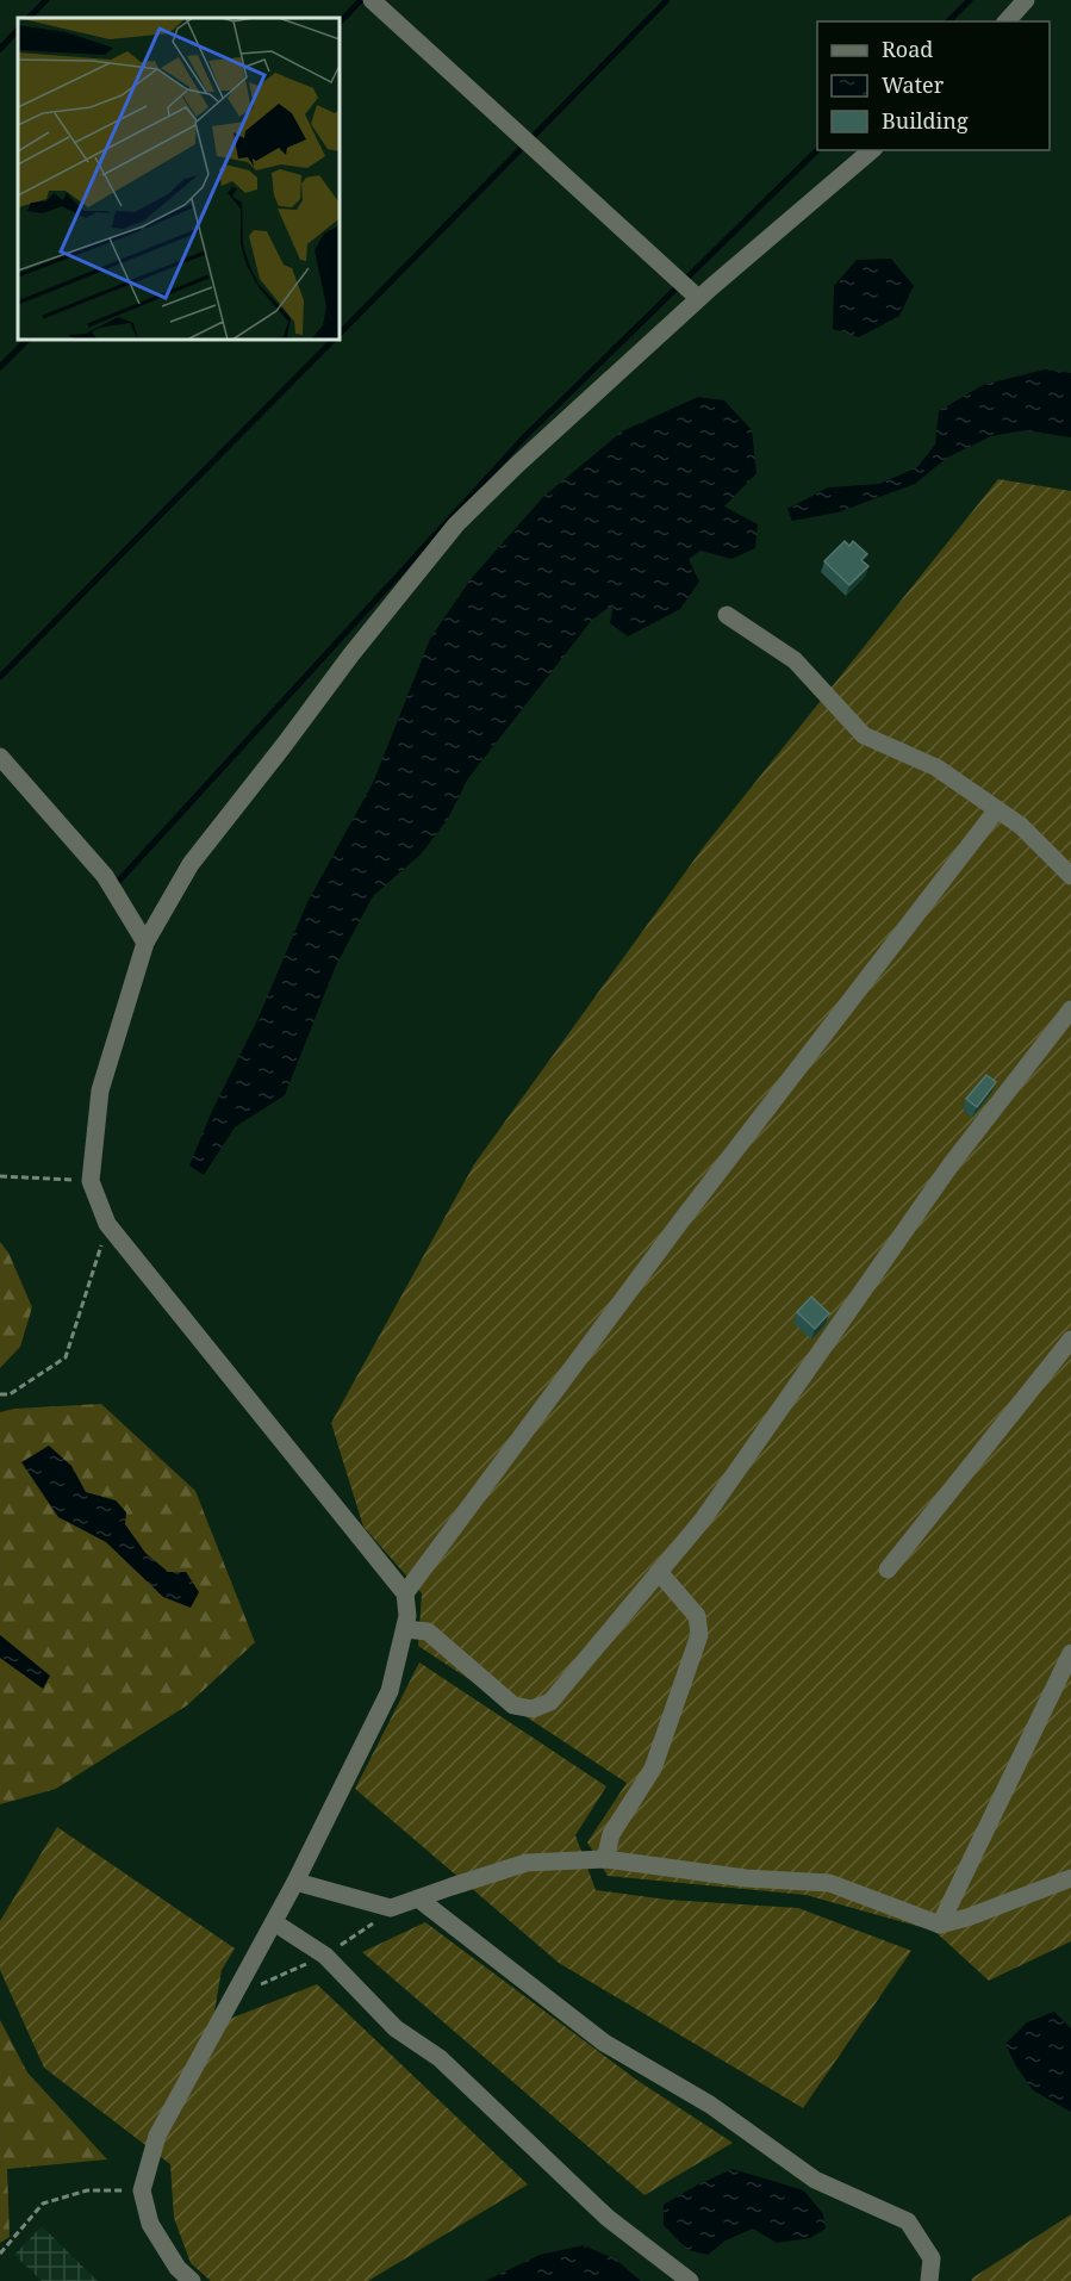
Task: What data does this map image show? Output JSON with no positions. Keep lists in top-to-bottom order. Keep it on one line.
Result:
{"legend":["Road","Water","Building"]}
